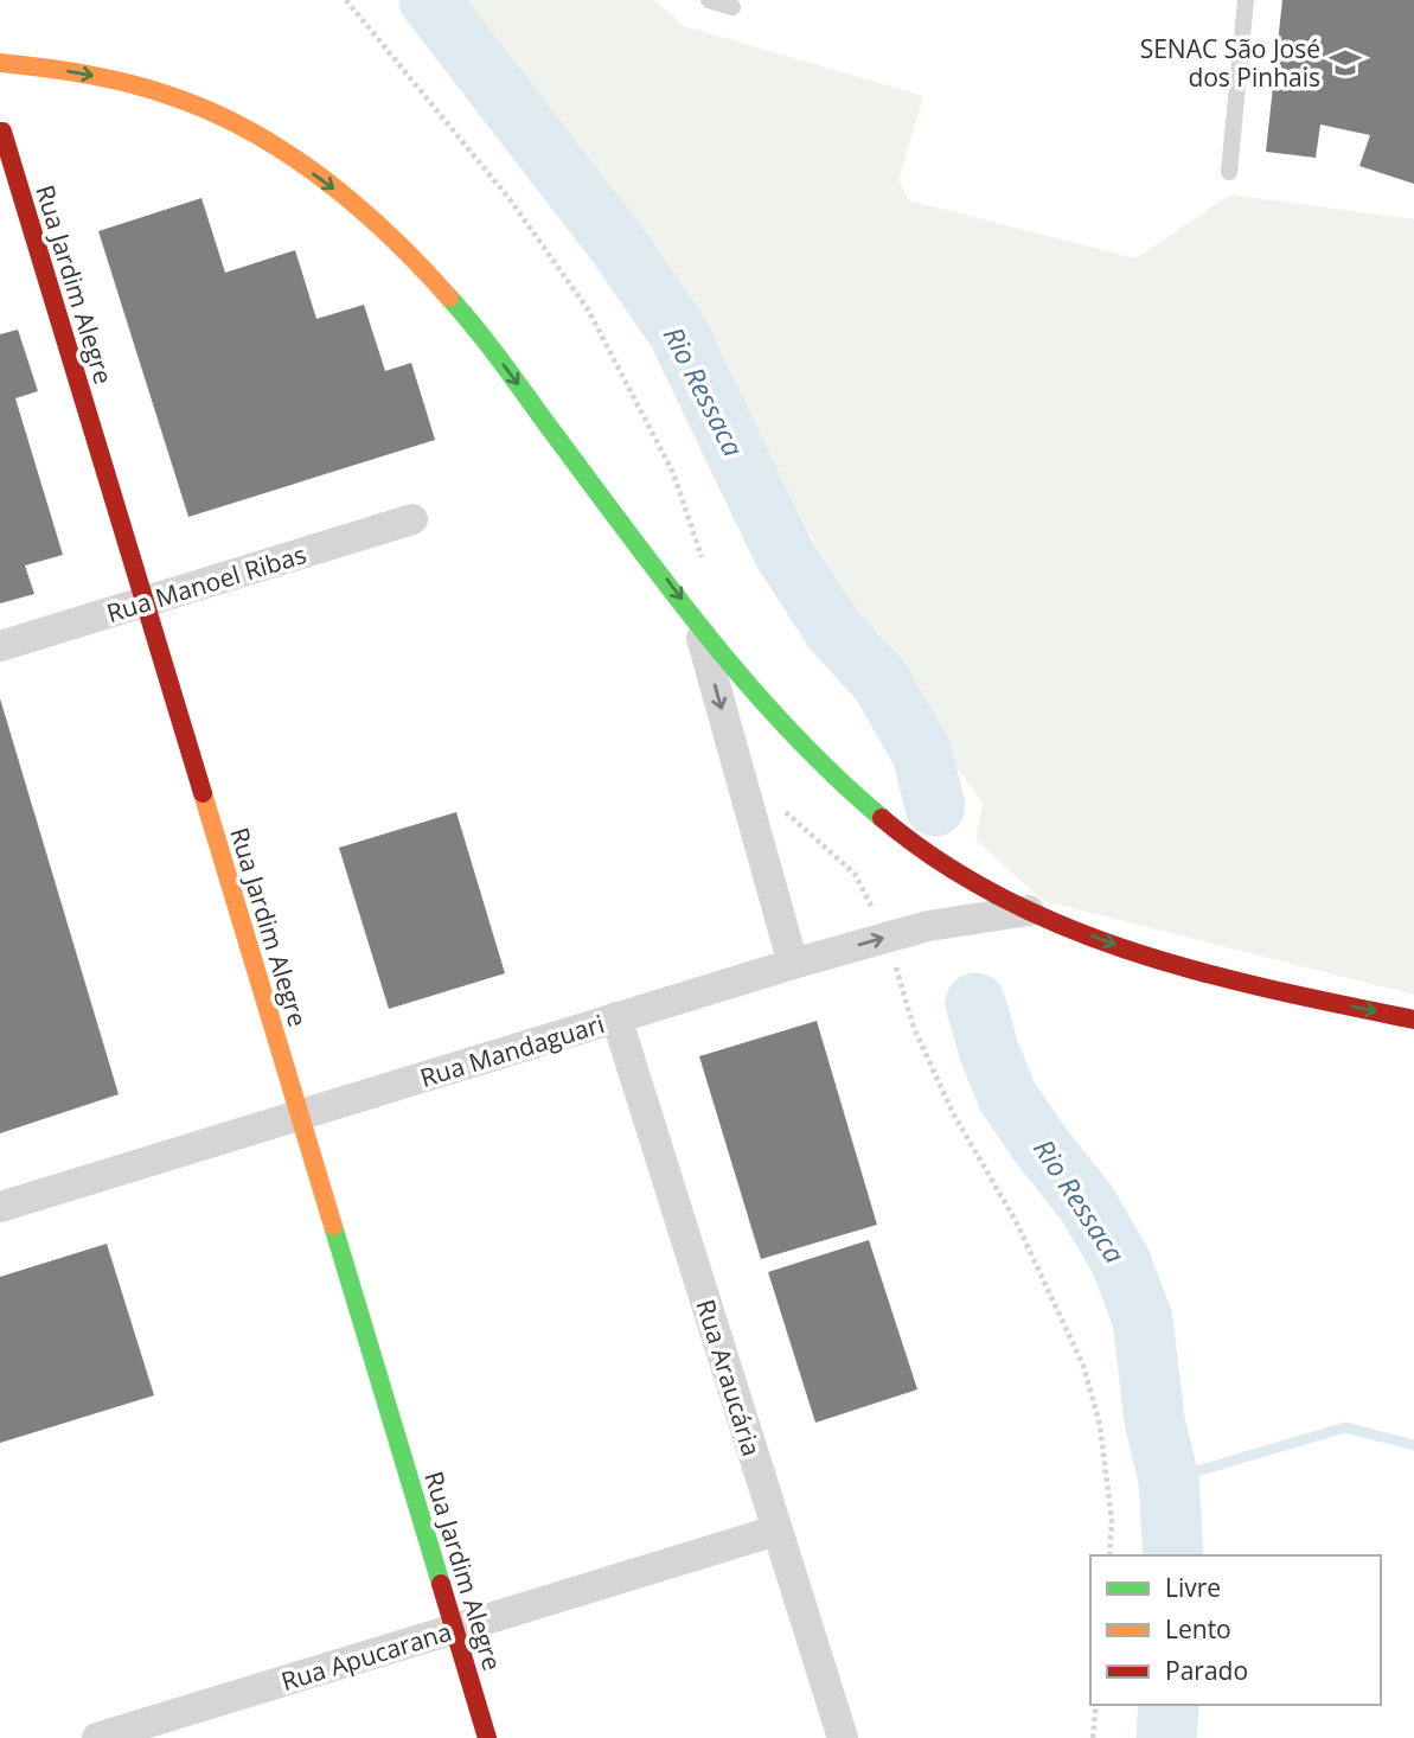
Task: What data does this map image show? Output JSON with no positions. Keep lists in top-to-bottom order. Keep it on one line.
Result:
{"streets":{"main road":["Rua Jardim Alegre"],"street":["Rua Manoel Ribas","Rua Mandaguari","Rua Araucária","Rua Apucarana"]},"crossings":[["Rua Jardim Alegre","Rua Manoel Ribas"],["Rua Jardim Alegre","Rua Mandaguari"],["Rua Jardim Alegre","Rua Apucarana"],["Rua Mandaguari","Rua Araucária"],["Rua Araucária","Rua Apucarana"]],"water":["Rio Ressaca"],"places":{"school or university":["SENAC São José dos Pinhais"]},"legend":["Livre","Lento","Parado"]}
